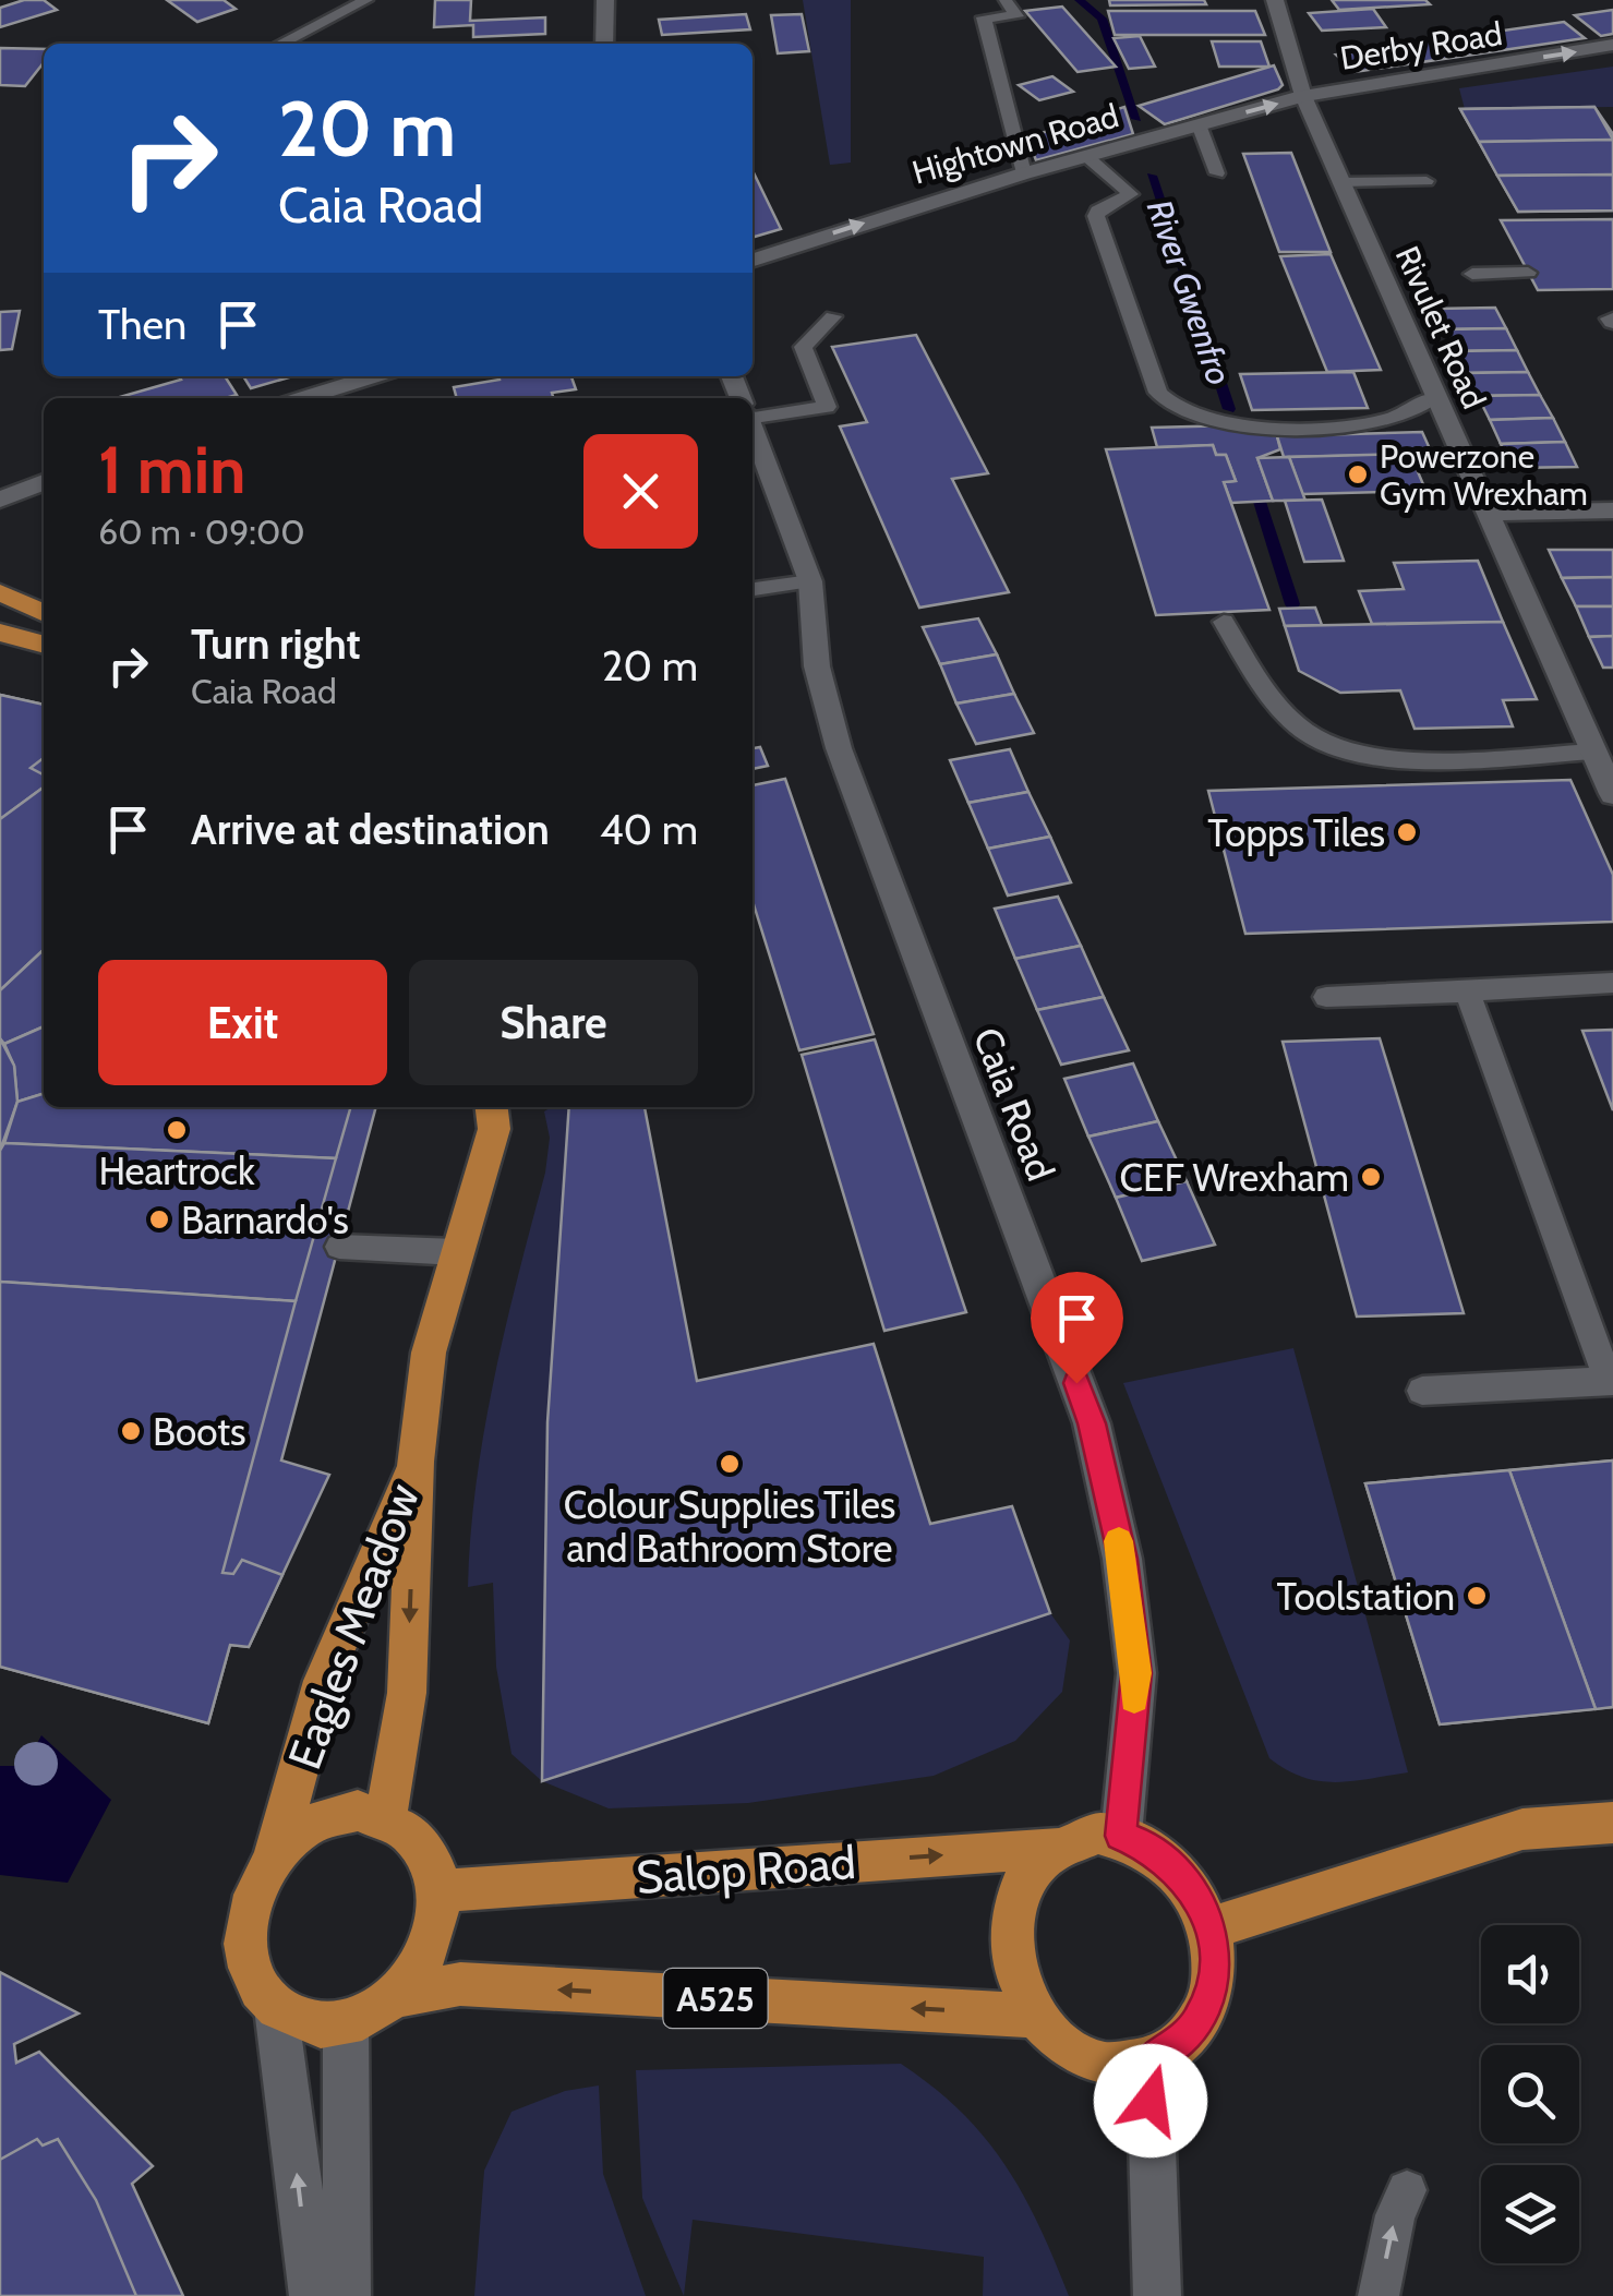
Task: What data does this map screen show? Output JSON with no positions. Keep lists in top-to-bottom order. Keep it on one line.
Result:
{"streets":{"main road":["Eagles Meadow","Salop Road","A525"],"street":["Derby Road","Hightown Road","Rivulet Road","Caia Road"]},"crossings":[["Derby Road","Hightown Road"],["Derby Road","Rivulet Road"],["Hightown Road","Rivulet Road"],["Caia Road","Salop Road"],["Caia Road","A525"],["Eagles Meadow","Salop Road"],["Eagles Meadow","A525"],["Salop Road","A525"]],"one_way":["Derby Road","Hightown Road"],"water":["River Gwenfro"],"places":["Powerzone Gym Wrexham","Topps Tiles","Heartrock","CEF Wrexham","Barnardo's","Boots","Colour Supplies Tiles and Bathroom Store","Toolstation"],"page":{"turn":["20 m","Caia Road"],"then":"Then","heading":["1 min","60 m · 09:00"],"list":[{"name":"Turn right","note":"Caia Road","value":"20 m"},{"name":"Arrive at destination","value":"40 m"}],"buttons":["Exit","Share"]}}
